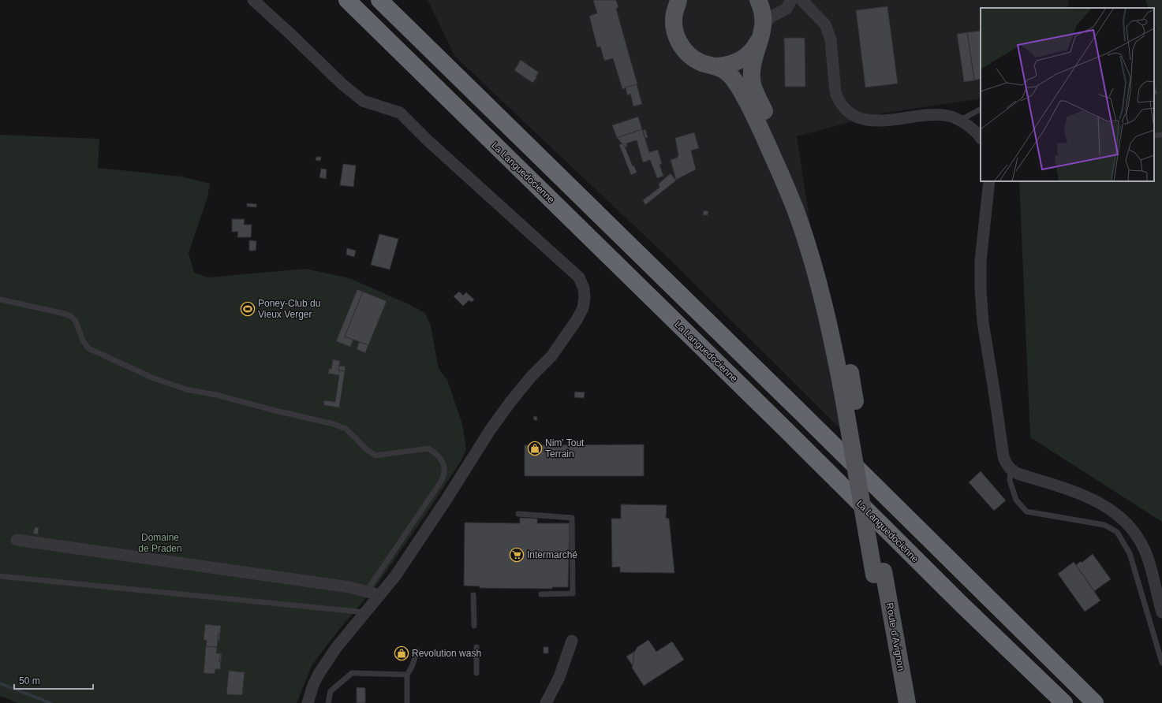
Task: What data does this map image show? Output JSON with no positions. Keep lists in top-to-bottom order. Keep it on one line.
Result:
{"streets":{"highway":["La Languedocienne"],"main road":["Route d'Avignon"]},"parks":["Domaine de Praden"],"places":{"sports":["Poney-Club du Vieux Verger"],"shop":["Nim' Tout Terrain","Revolution wash"],"supermarket":["Intermarché"]},"scale_bar":"50 m"}
